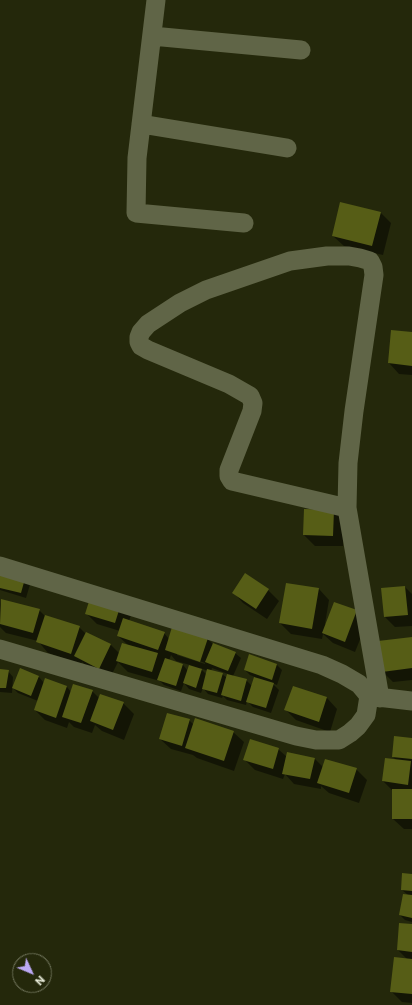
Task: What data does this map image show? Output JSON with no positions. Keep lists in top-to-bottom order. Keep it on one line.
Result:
{"north":"bottom right"}
